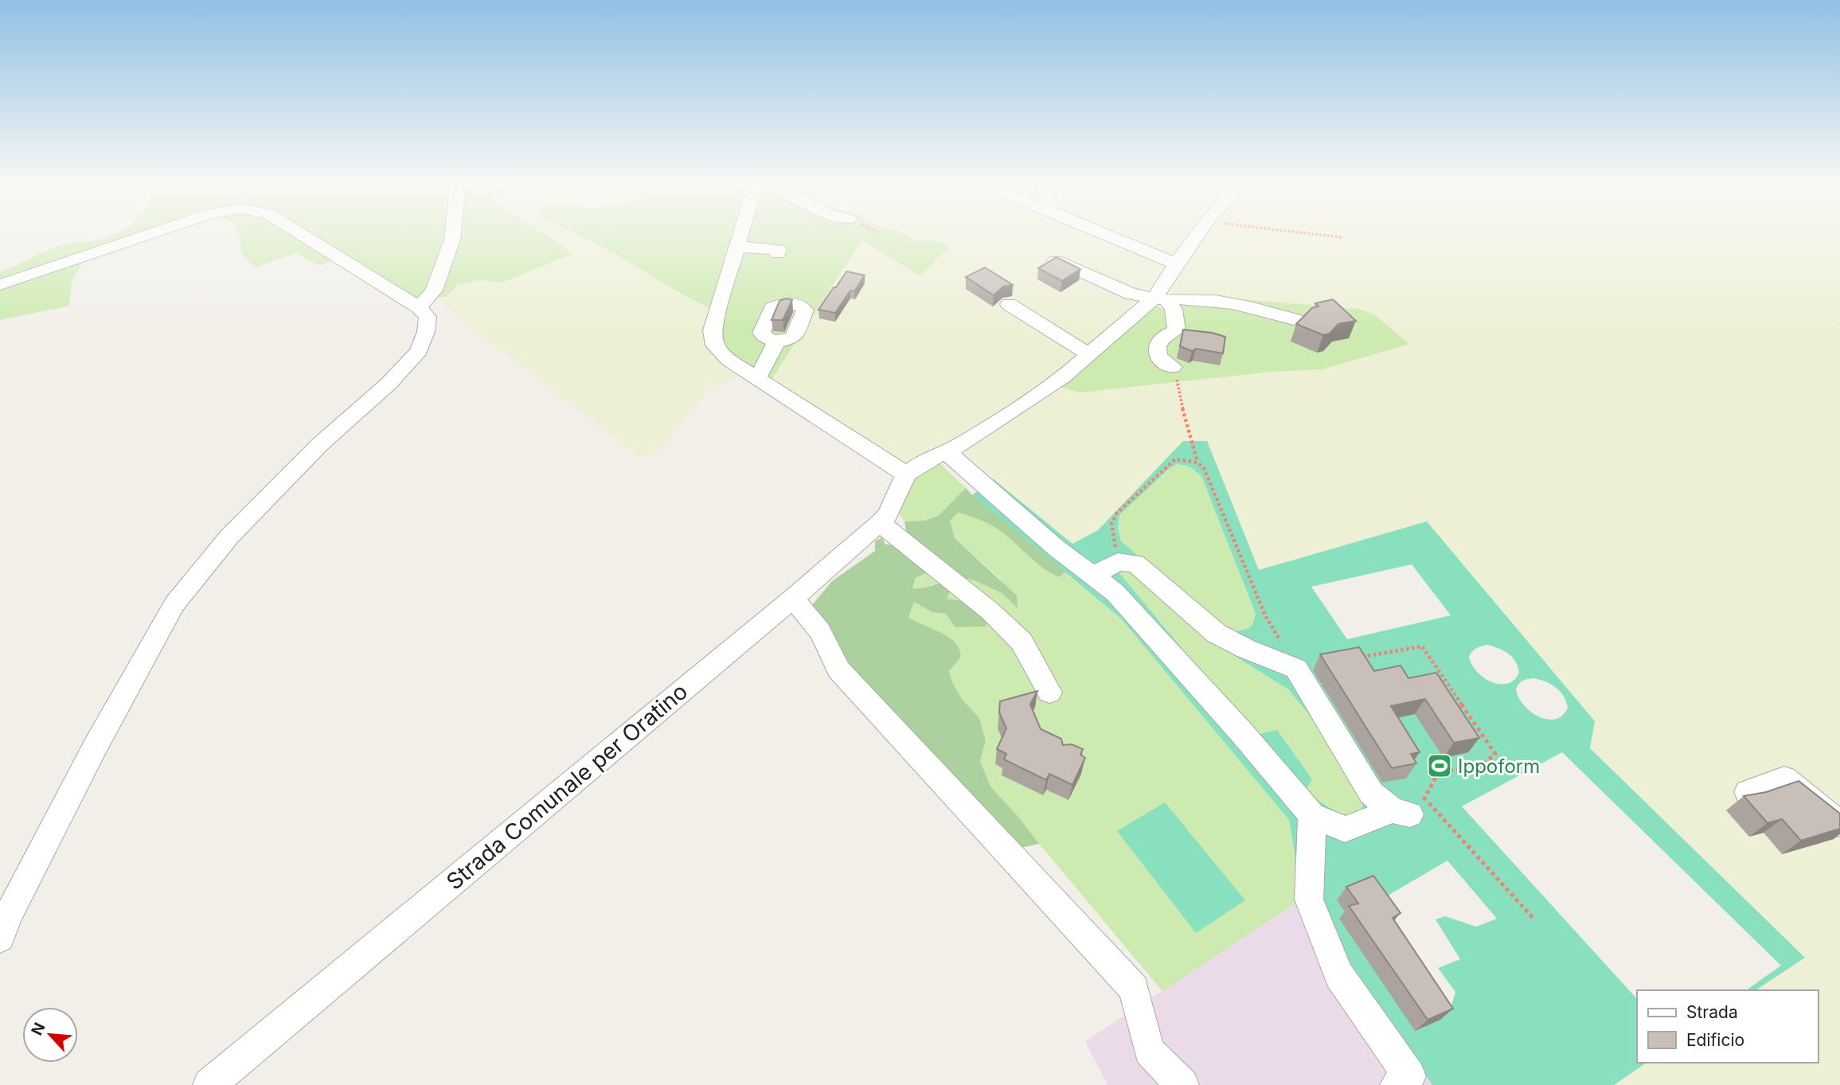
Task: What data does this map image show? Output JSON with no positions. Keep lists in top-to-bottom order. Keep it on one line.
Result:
{"streets":{"street":["Strada Comunale per Oratino"]},"places":{"sports":["Ippoform"]},"legend":["Strada","Edificio"],"north":"top left"}
